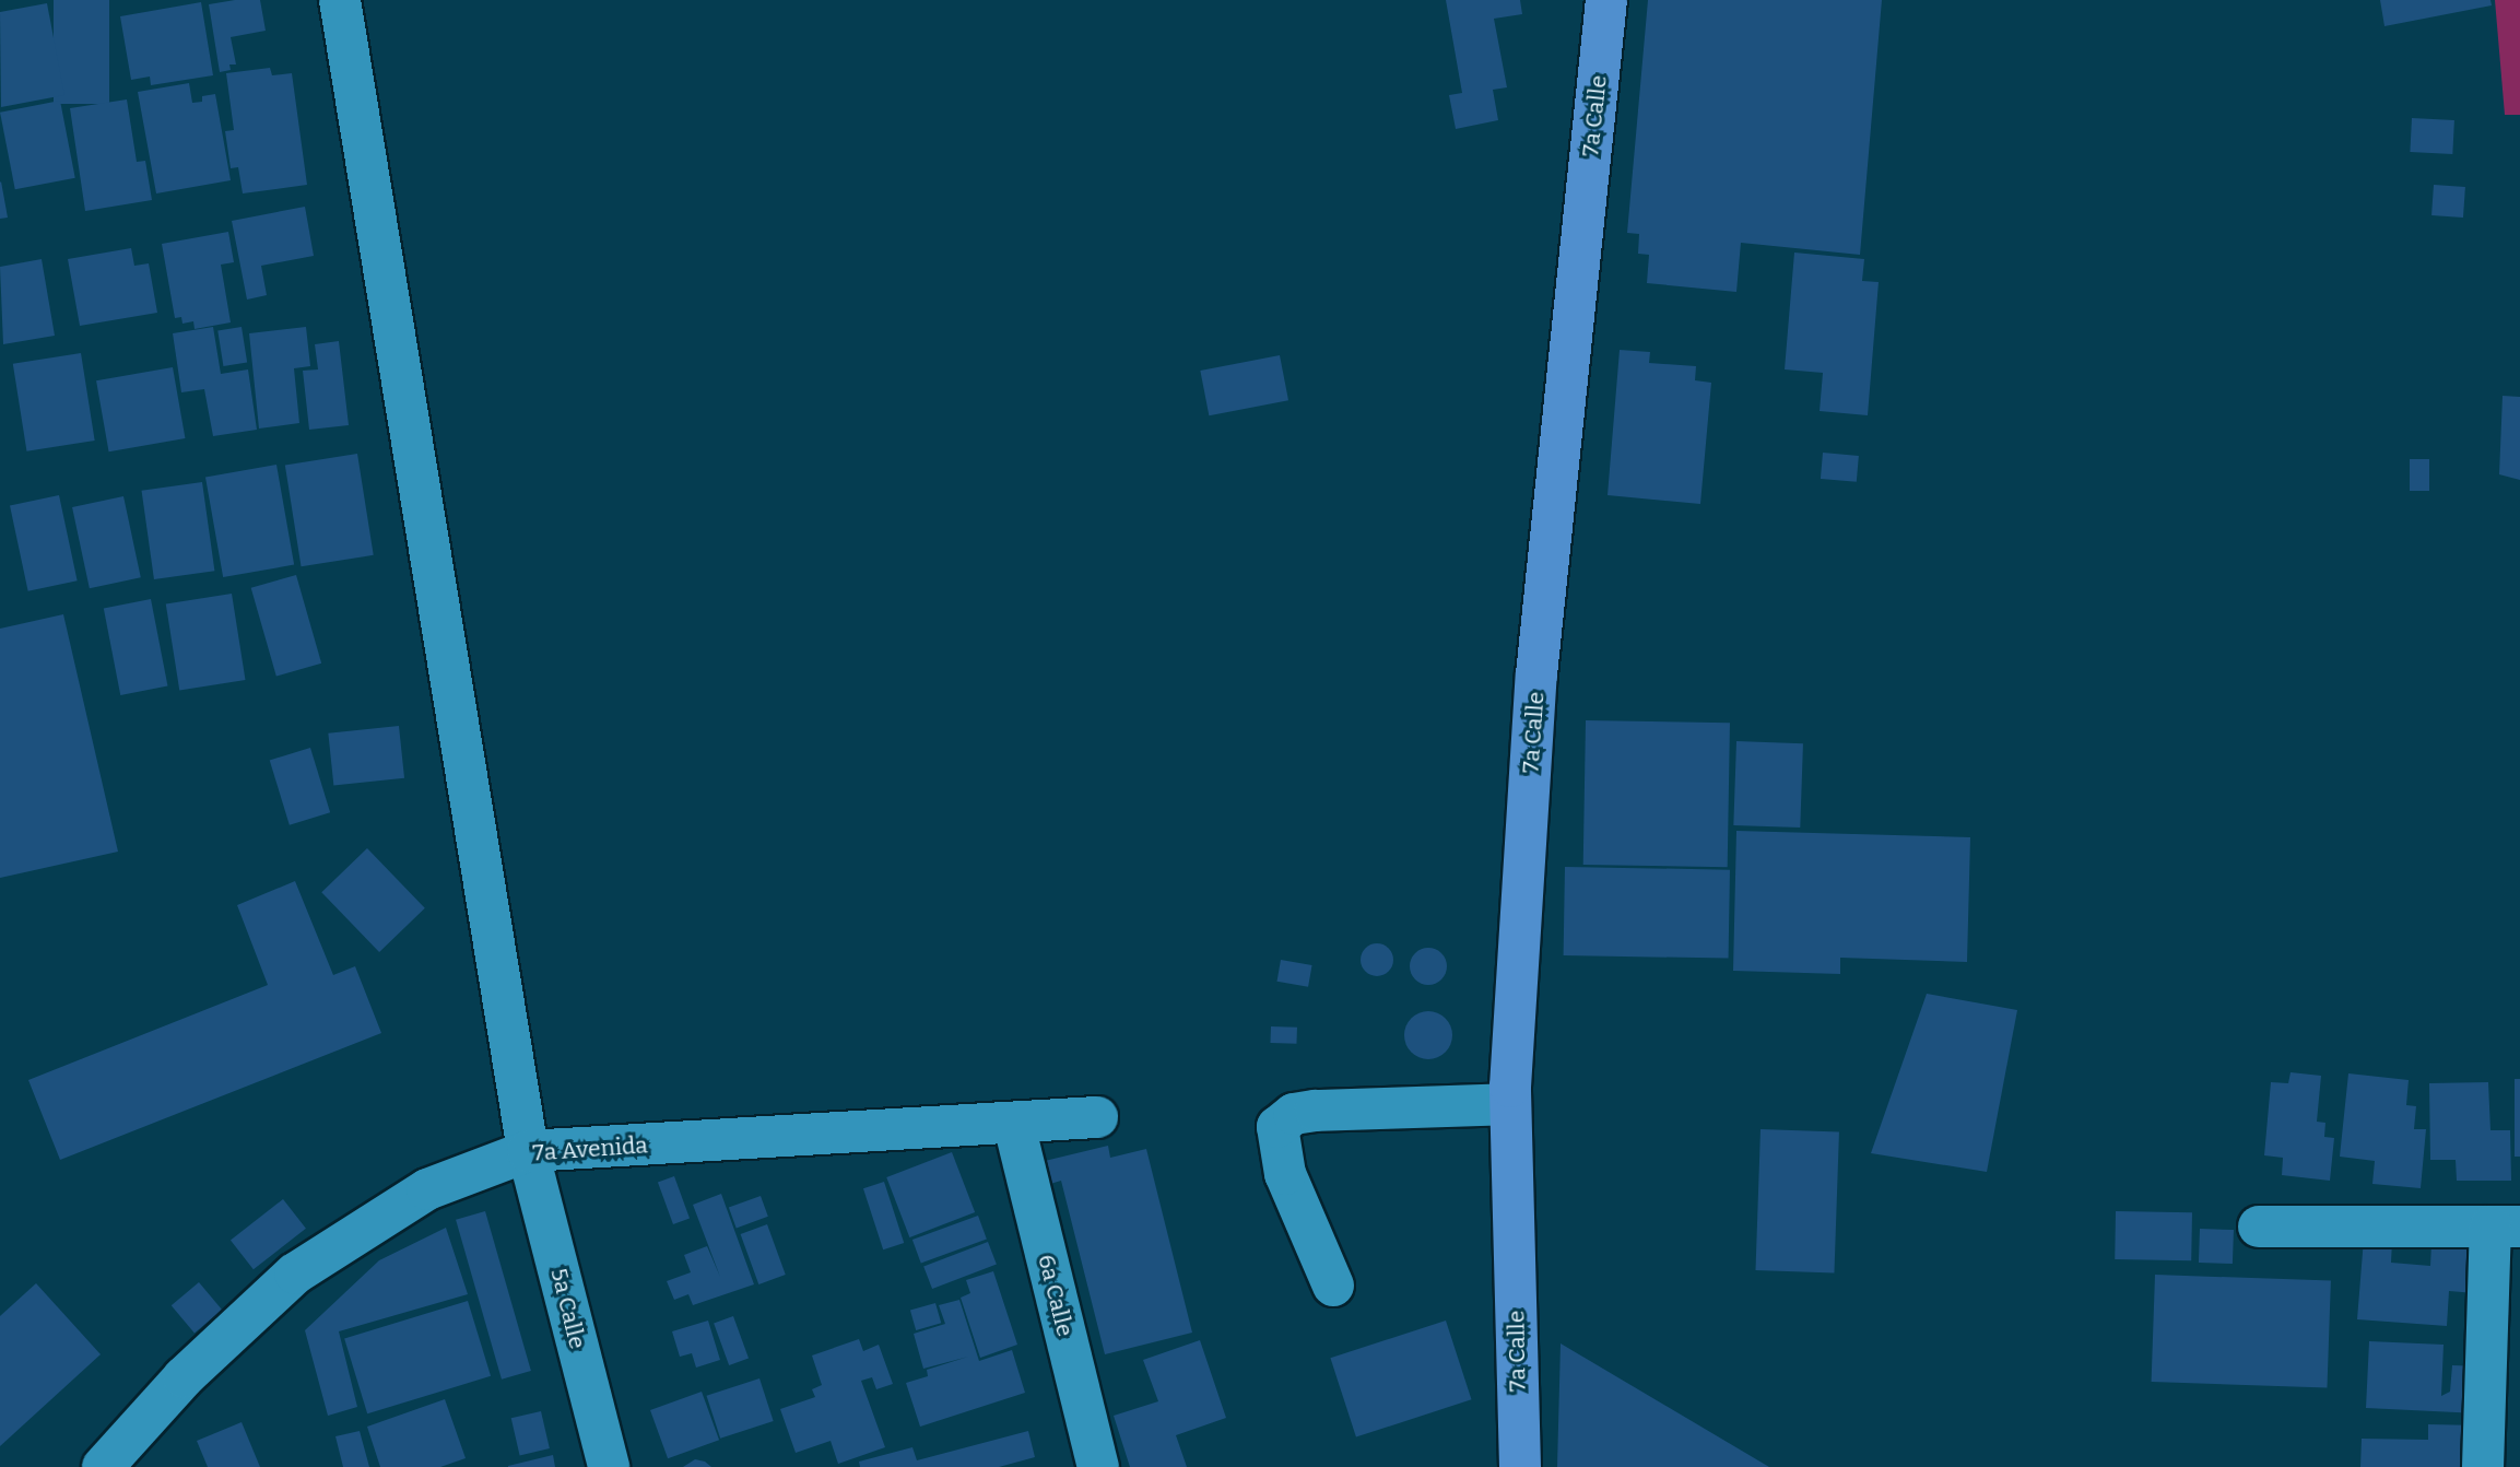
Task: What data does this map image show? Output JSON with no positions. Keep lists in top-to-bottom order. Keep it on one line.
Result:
{"streets":{"street":["7a Calle","7a Avenida","6a Calle","5a Calle"]},"crossings":[["7a Avenida","6a Calle"],["7a Avenida","5a Calle"]]}
